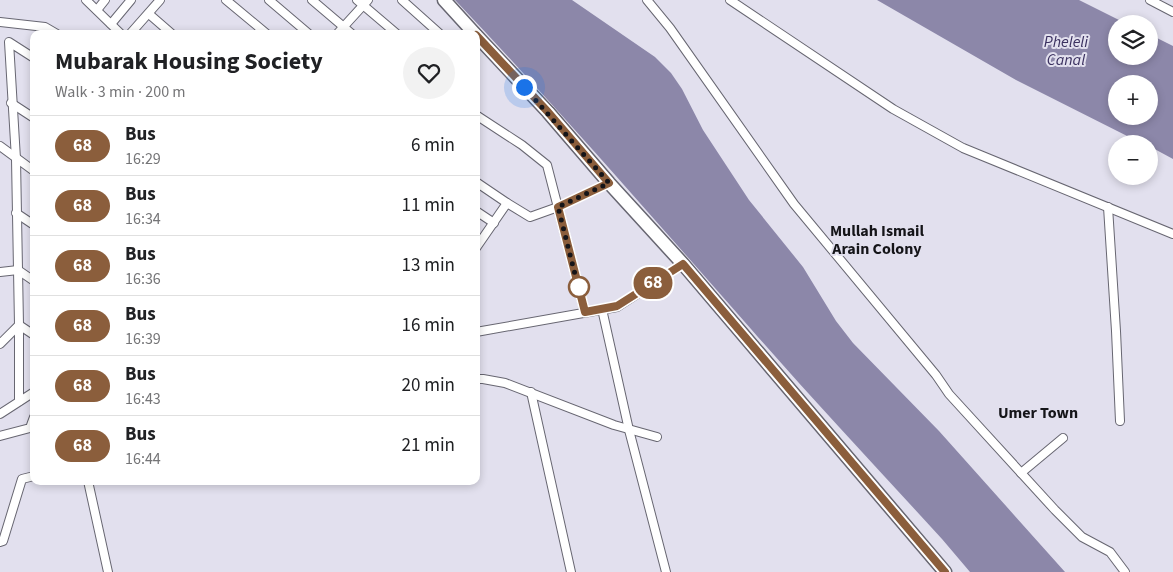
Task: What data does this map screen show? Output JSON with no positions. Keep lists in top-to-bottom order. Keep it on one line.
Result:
{"districts":["Mullah Ismail Arain Colony","Umer Town"],"water":["Pheleli Canal"],"lines":["bus line 68"],"page":{"on_map":"68","map_buttons":["+","−"],"heading":["Mubarak Housing Society","Walk · 3 min · 200 m"],"list":[{"mark":"68","name":"Bus","note":"16:29","value":"6 min"},{"mark":"68","name":"Bus","note":"16:34","value":"11 min"},{"mark":"68","name":"Bus","note":"16:36","value":"13 min"},{"mark":"68","name":"Bus","note":"16:39","value":"16 min"},{"mark":"68","name":"Bus","note":"16:43","value":"20 min"},{"mark":"68","name":"Bus","note":"16:44","value":"21 min"}]}}
